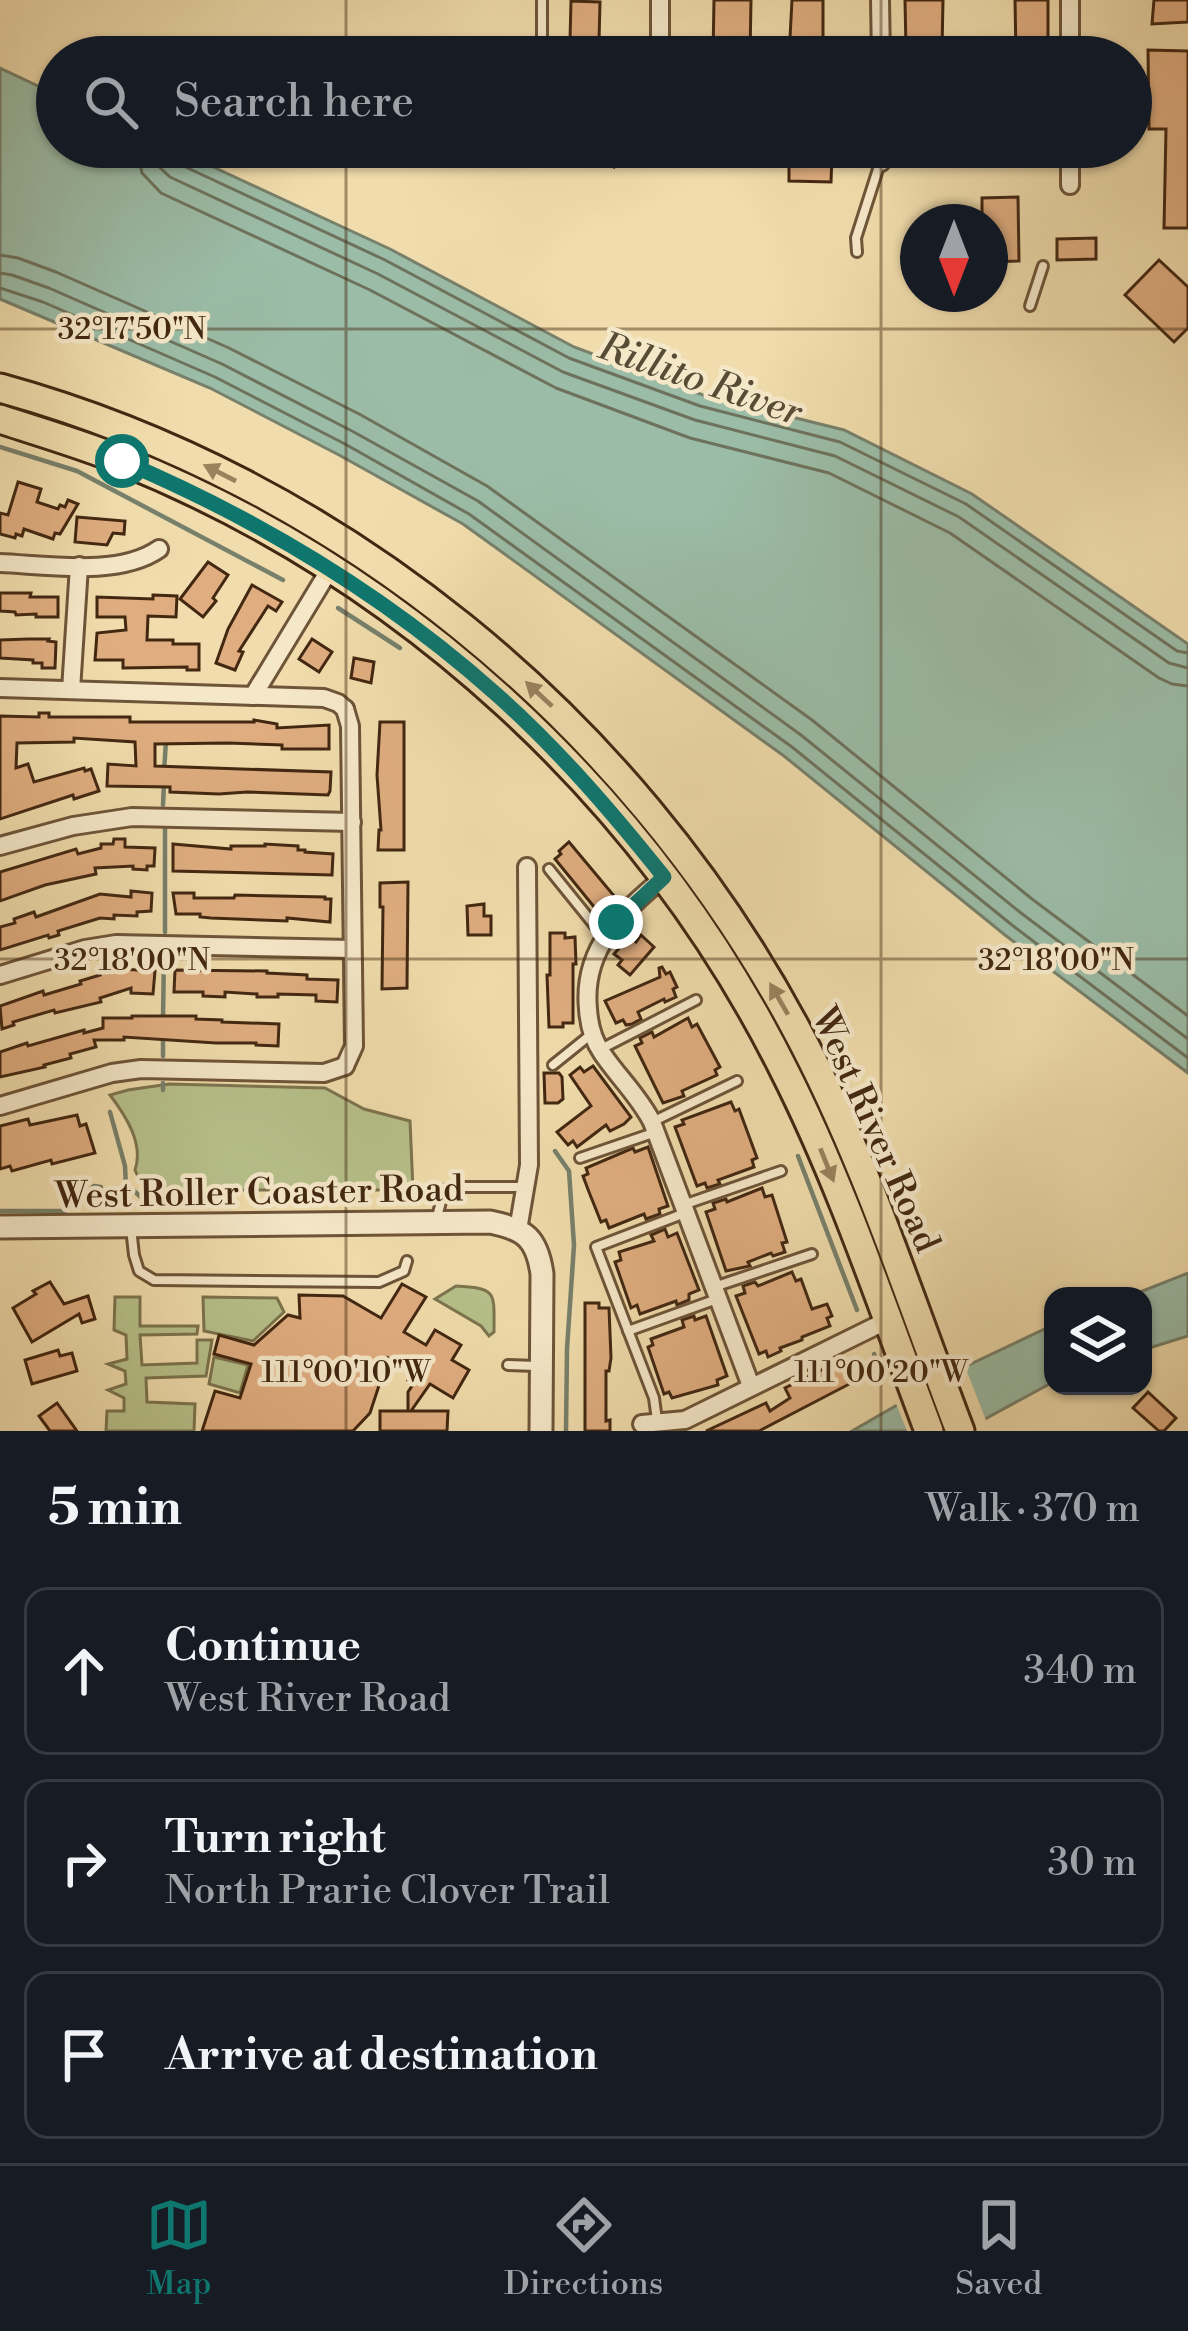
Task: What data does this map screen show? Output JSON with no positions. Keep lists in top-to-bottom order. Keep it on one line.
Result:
{"streets":{"main road":["West River Road"],"street":["West Roller Coaster Road"]},"water":["Rillito River"],"north":"bottom","page":{"search":"Search here","heading":["5 min","Walk · 370 m"],"list":[["Continue","West River Road","340 m"],["Turn right","North Prarie Clover Trail","30 m"],"Arrive at destination"],"nav":["Map","Directions","Saved"]},"coordinates":["32°17'50\"N","32°18'00\"N","111°00'10\"W","111°00'20\"W"]}
